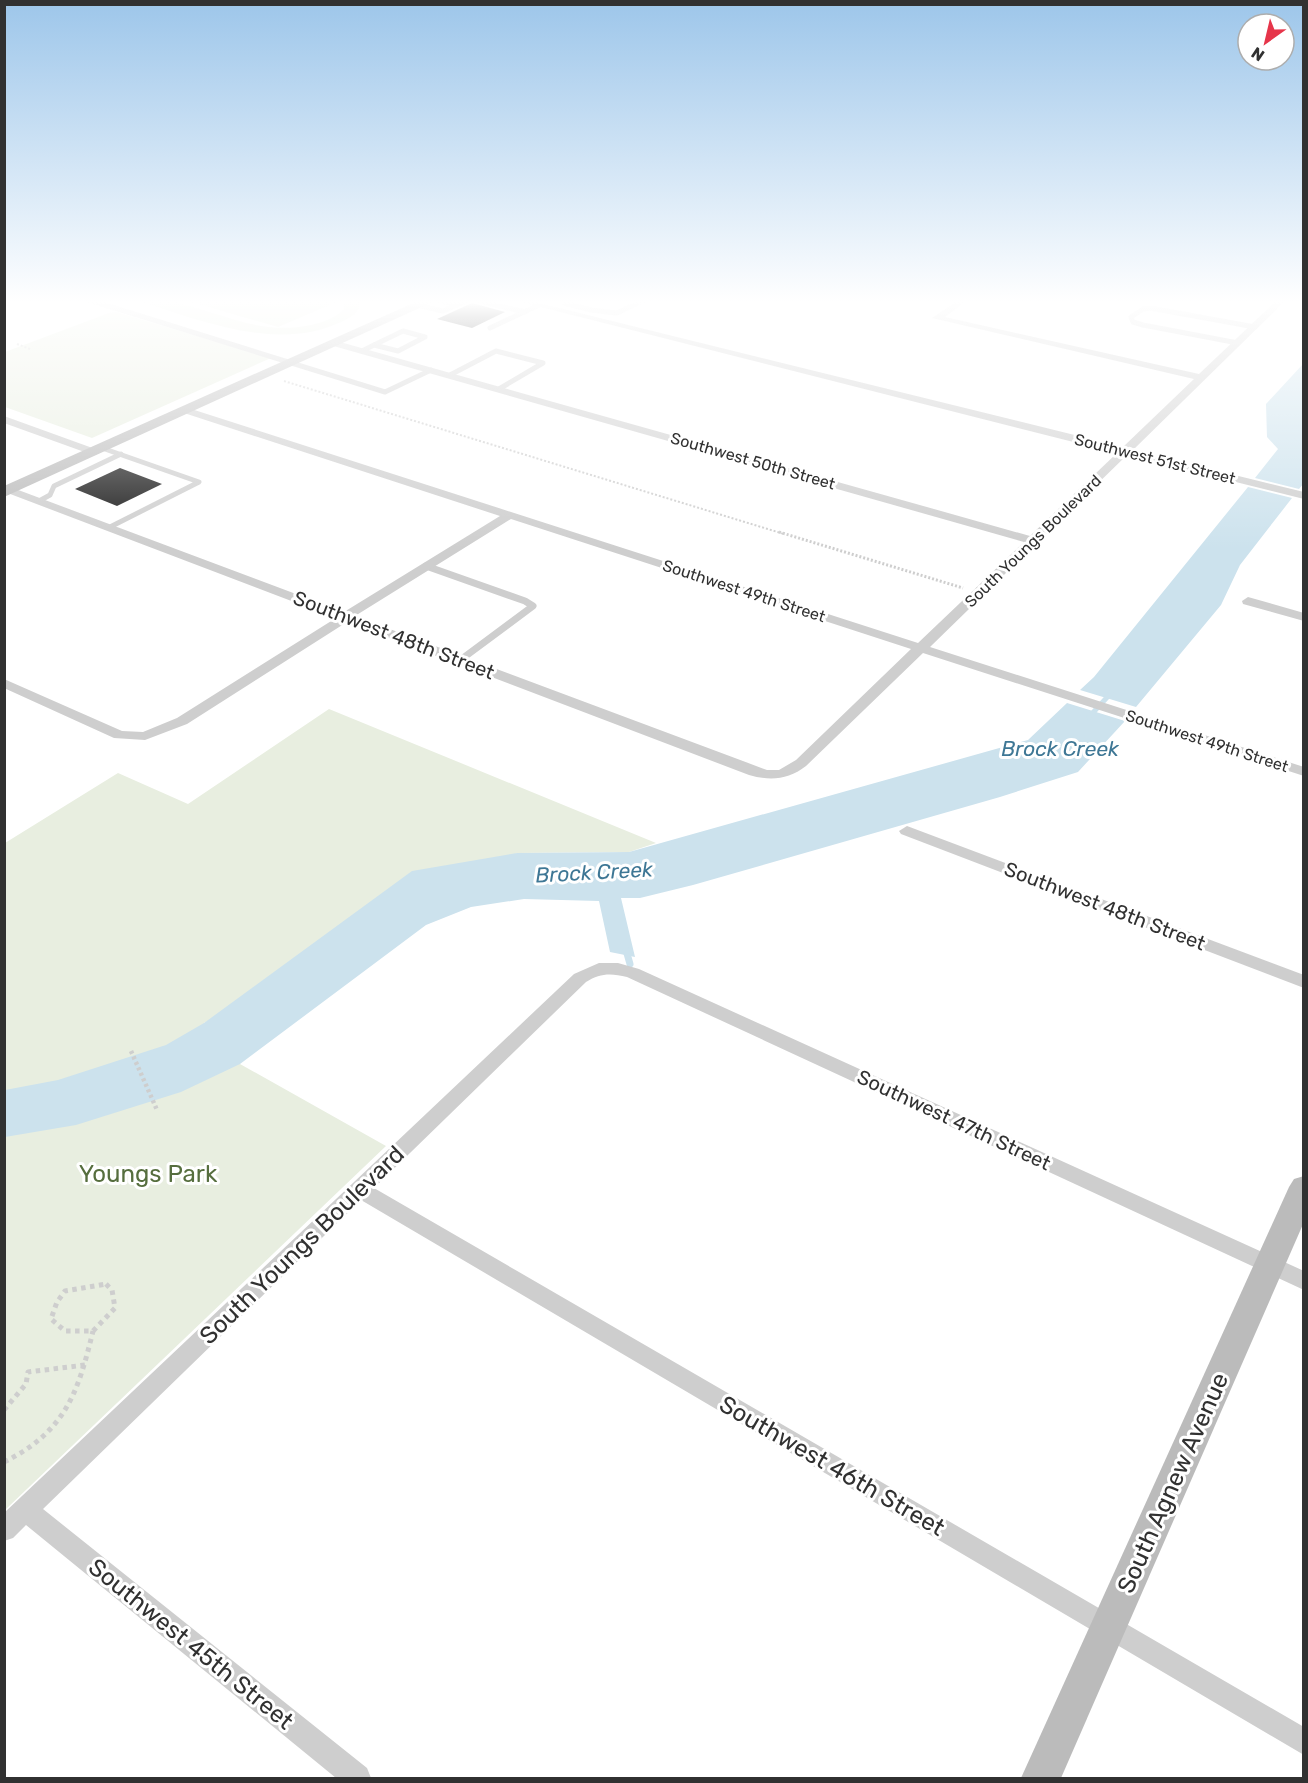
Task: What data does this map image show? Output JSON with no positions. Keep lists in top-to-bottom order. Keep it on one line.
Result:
{"streets":{"main road":["South Agnew Avenue"],"street":["Southwest 51st Street","Southwest 50th Street","South Youngs Boulevard","Southwest 49th Street","Southwest 48th Street","Southwest 47th Street","Southwest 46th Street","Southwest 45th Street"]},"crossings":[["Southwest 51st Street","South Youngs Boulevard"],["Southwest 50th Street","South Youngs Boulevard"],["South Youngs Boulevard","Southwest 49th Street"],["South Youngs Boulevard","Southwest 48th Street"],["South Youngs Boulevard","Southwest 47th Street"],["South Youngs Boulevard","Southwest 46th Street"],["South Youngs Boulevard","Southwest 45th Street"],["Southwest 47th Street","South Agnew Avenue"],["Southwest 46th Street","South Agnew Avenue"]],"water":["Brock Creek"],"parks":["Youngs Park"],"north":"bottom left"}
